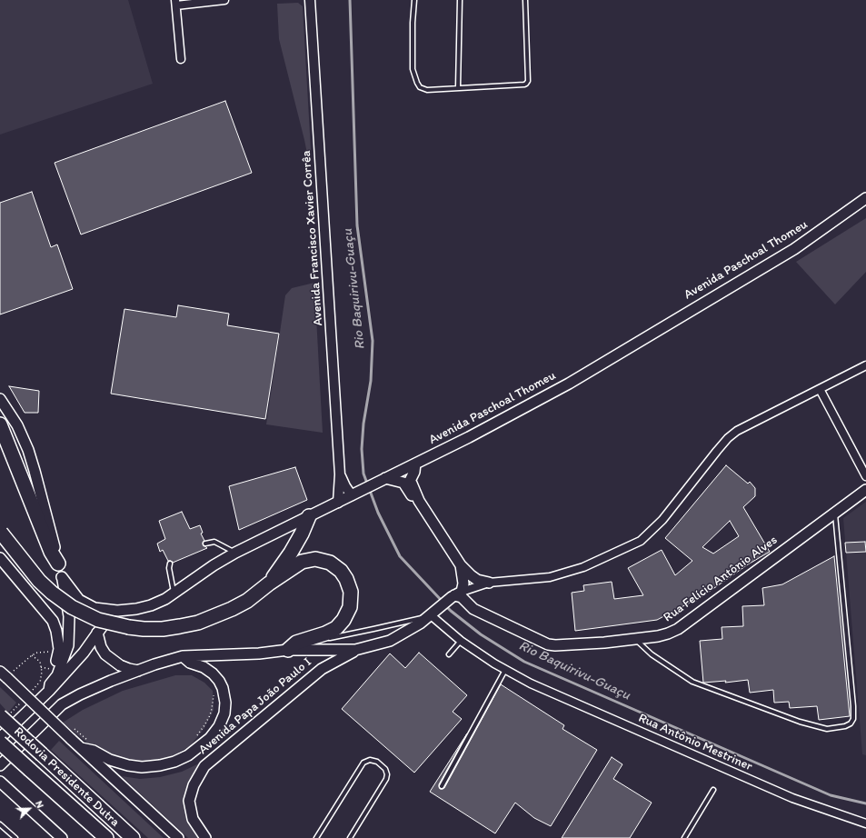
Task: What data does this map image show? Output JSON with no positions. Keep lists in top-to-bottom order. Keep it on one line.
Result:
{"streets":{"highway":["Rodovia Presidente Dutra"],"main road":["Avenida Paschoal Thomeu","Rua Felício Antônio Alves","Avenida Papa João Paulo I"],"street":["Avenida Francisco Xavier Corrêa","Rua Antônio Mestriner"]},"crossings":[["Avenida Francisco Xavier Corrêa","Avenida Paschoal Thomeu"]],"water":["Rio Baquirivu-Guaçu"],"north":"top right"}
